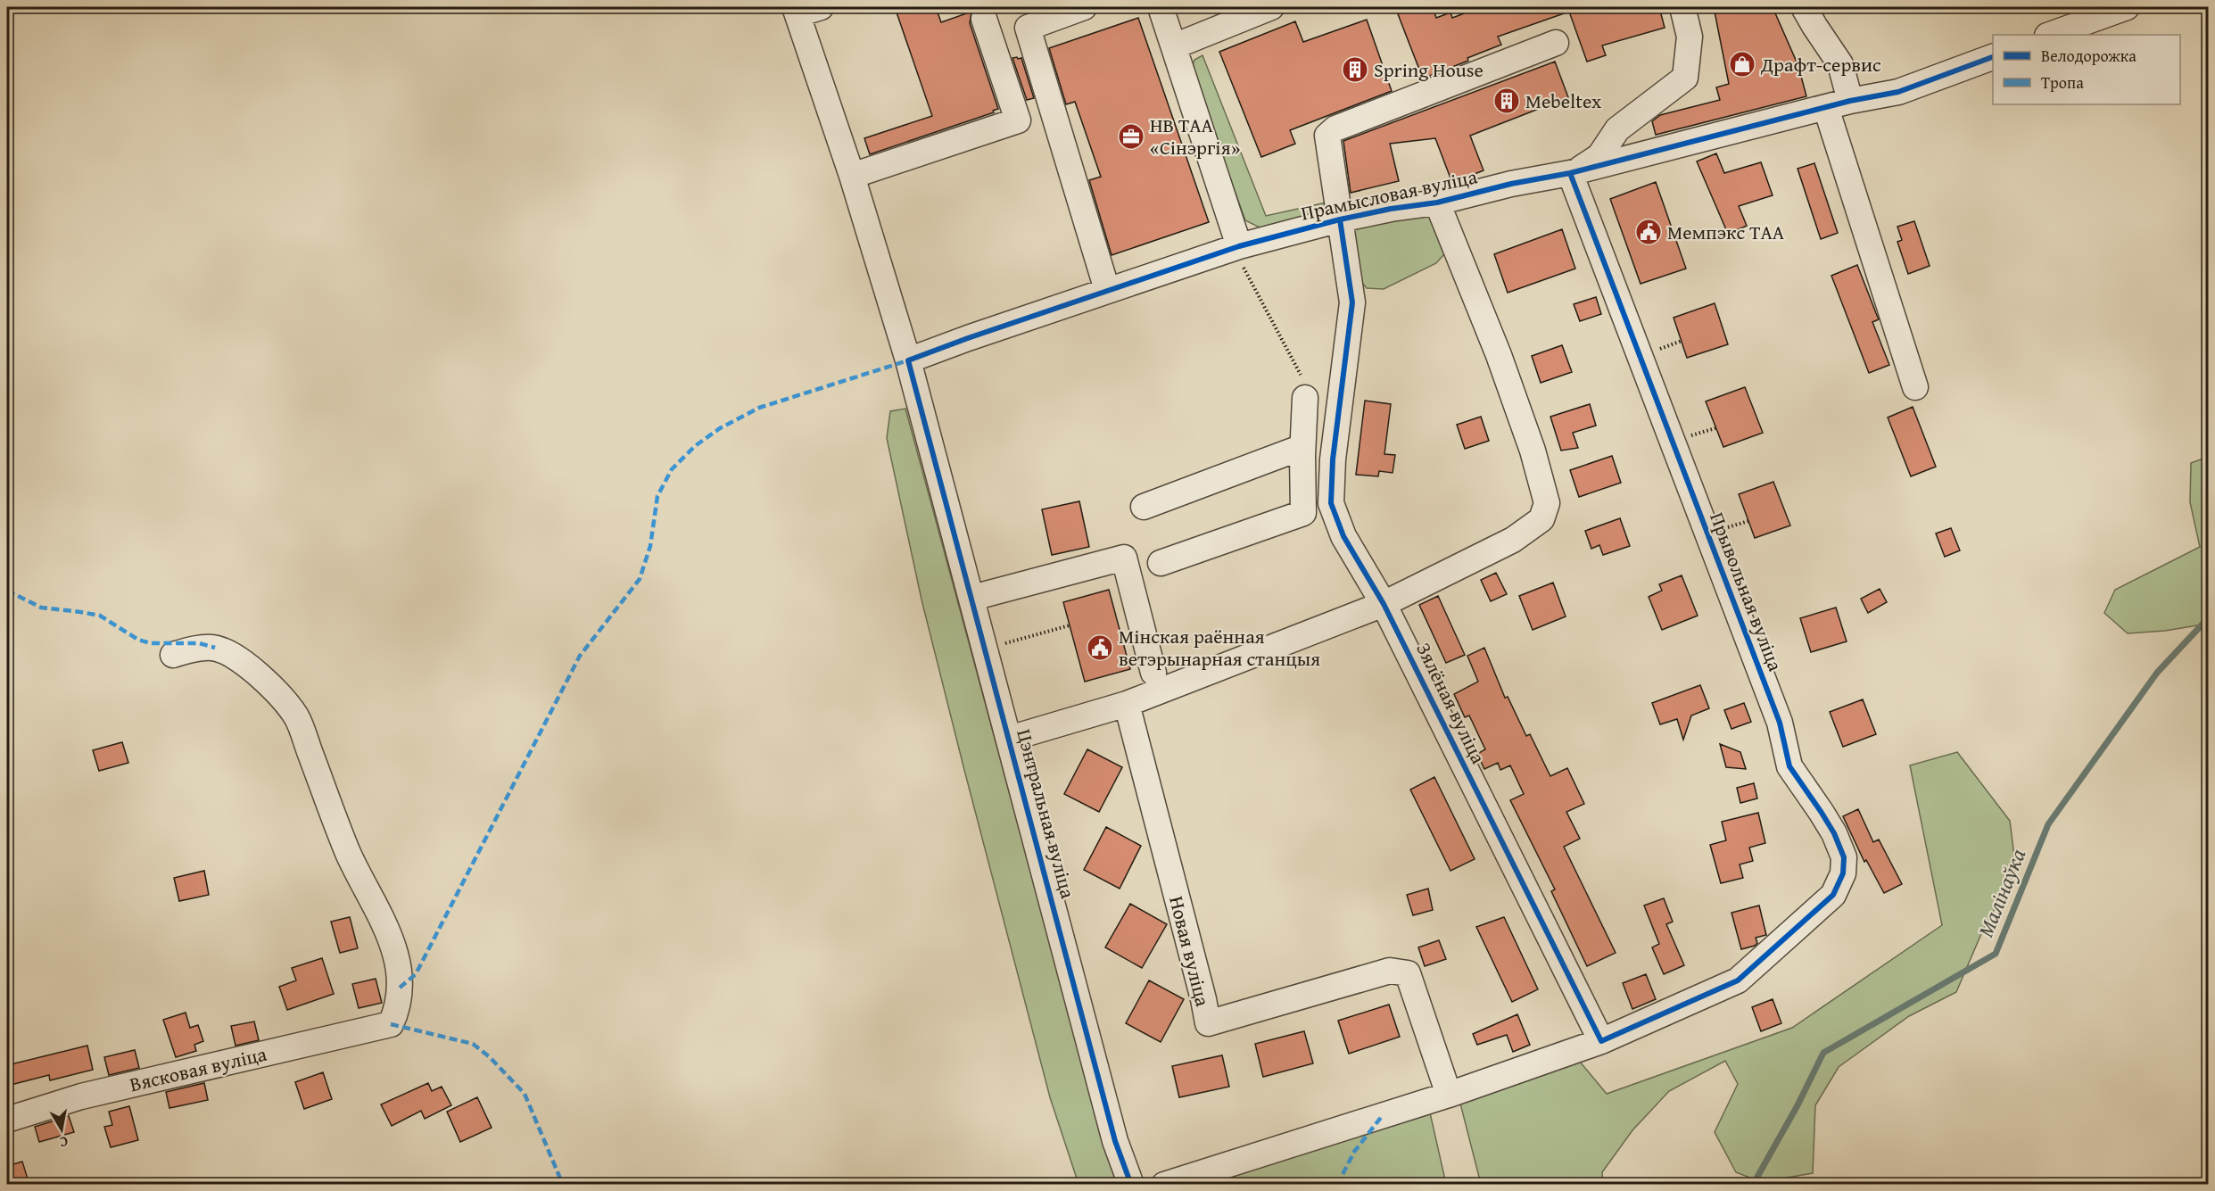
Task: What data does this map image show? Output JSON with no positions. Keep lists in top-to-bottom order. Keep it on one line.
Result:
{"streets":{"street":["Прамысловая вуліца","Прывольная вуліца","Зялёная вуліца","Цэнтральная вуліца","Новая вуліца","Вясковая вуліца"]},"crossings":[["Прамысловая вуліца","Прывольная вуліца"],["Прамысловая вуліца","Зялёная вуліца"],["Прамысловая вуліца","Цэнтральная вуліца"],["Прывольная вуліца","Зялёная вуліца"]],"water":["Малінаўка"],"places":{"shop":["Драфт-сервис"],"building":["Spring House","Mebeltex"],"office":["НВ ТАА «Сінэргія»"],"public building":["Мемпэкс ТАА","Мінская раённая ветэрынарная станцыя"]},"legend":["Велодорожка","Тропа"],"north":"bottom"}
